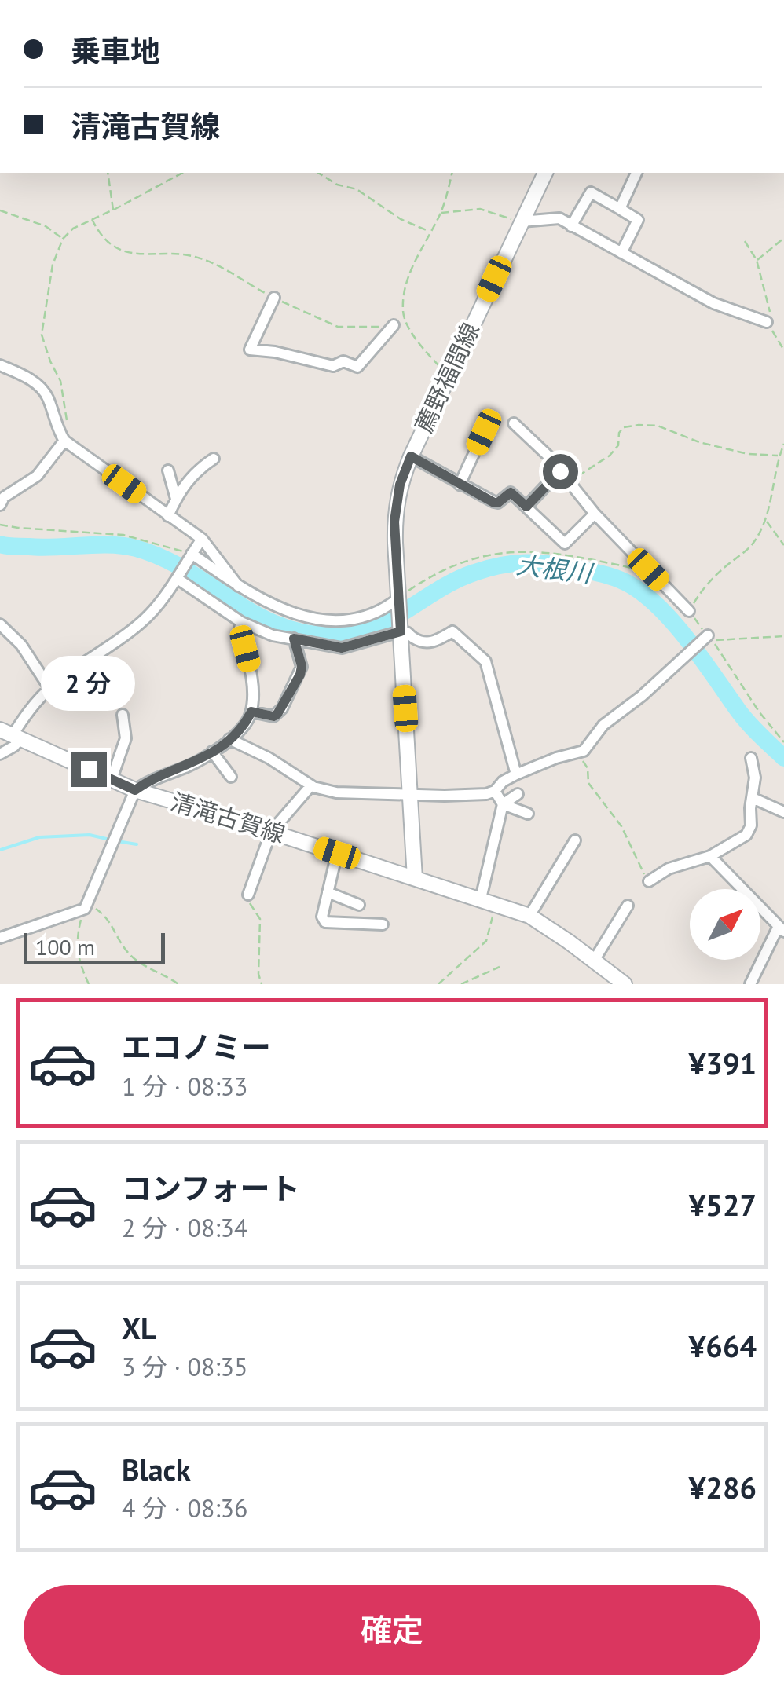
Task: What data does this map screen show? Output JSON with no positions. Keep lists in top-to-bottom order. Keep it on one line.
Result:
{"streets":{"main road":["薦野福間線","清滝古賀線"]},"crossings":[["薦野福間線","清滝古賀線"]],"water":["大根川"],"scale_bar":"100 m","north":"top right","page":{"banner":["乗車地","清滝古賀線"],"bubble":"2 分","scale":"100 m","list":[{"name":"エコノミー","note":"1 分 · 08:33","value":"¥391"},{"name":"コンフォート","note":"2 分 · 08:34","value":"¥527"},{"name":"XL","note":"3 分 · 08:35","value":"¥664"},{"name":"Black","note":"4 分 · 08:36","value":"¥286"}],"buttons":"確定"}}
